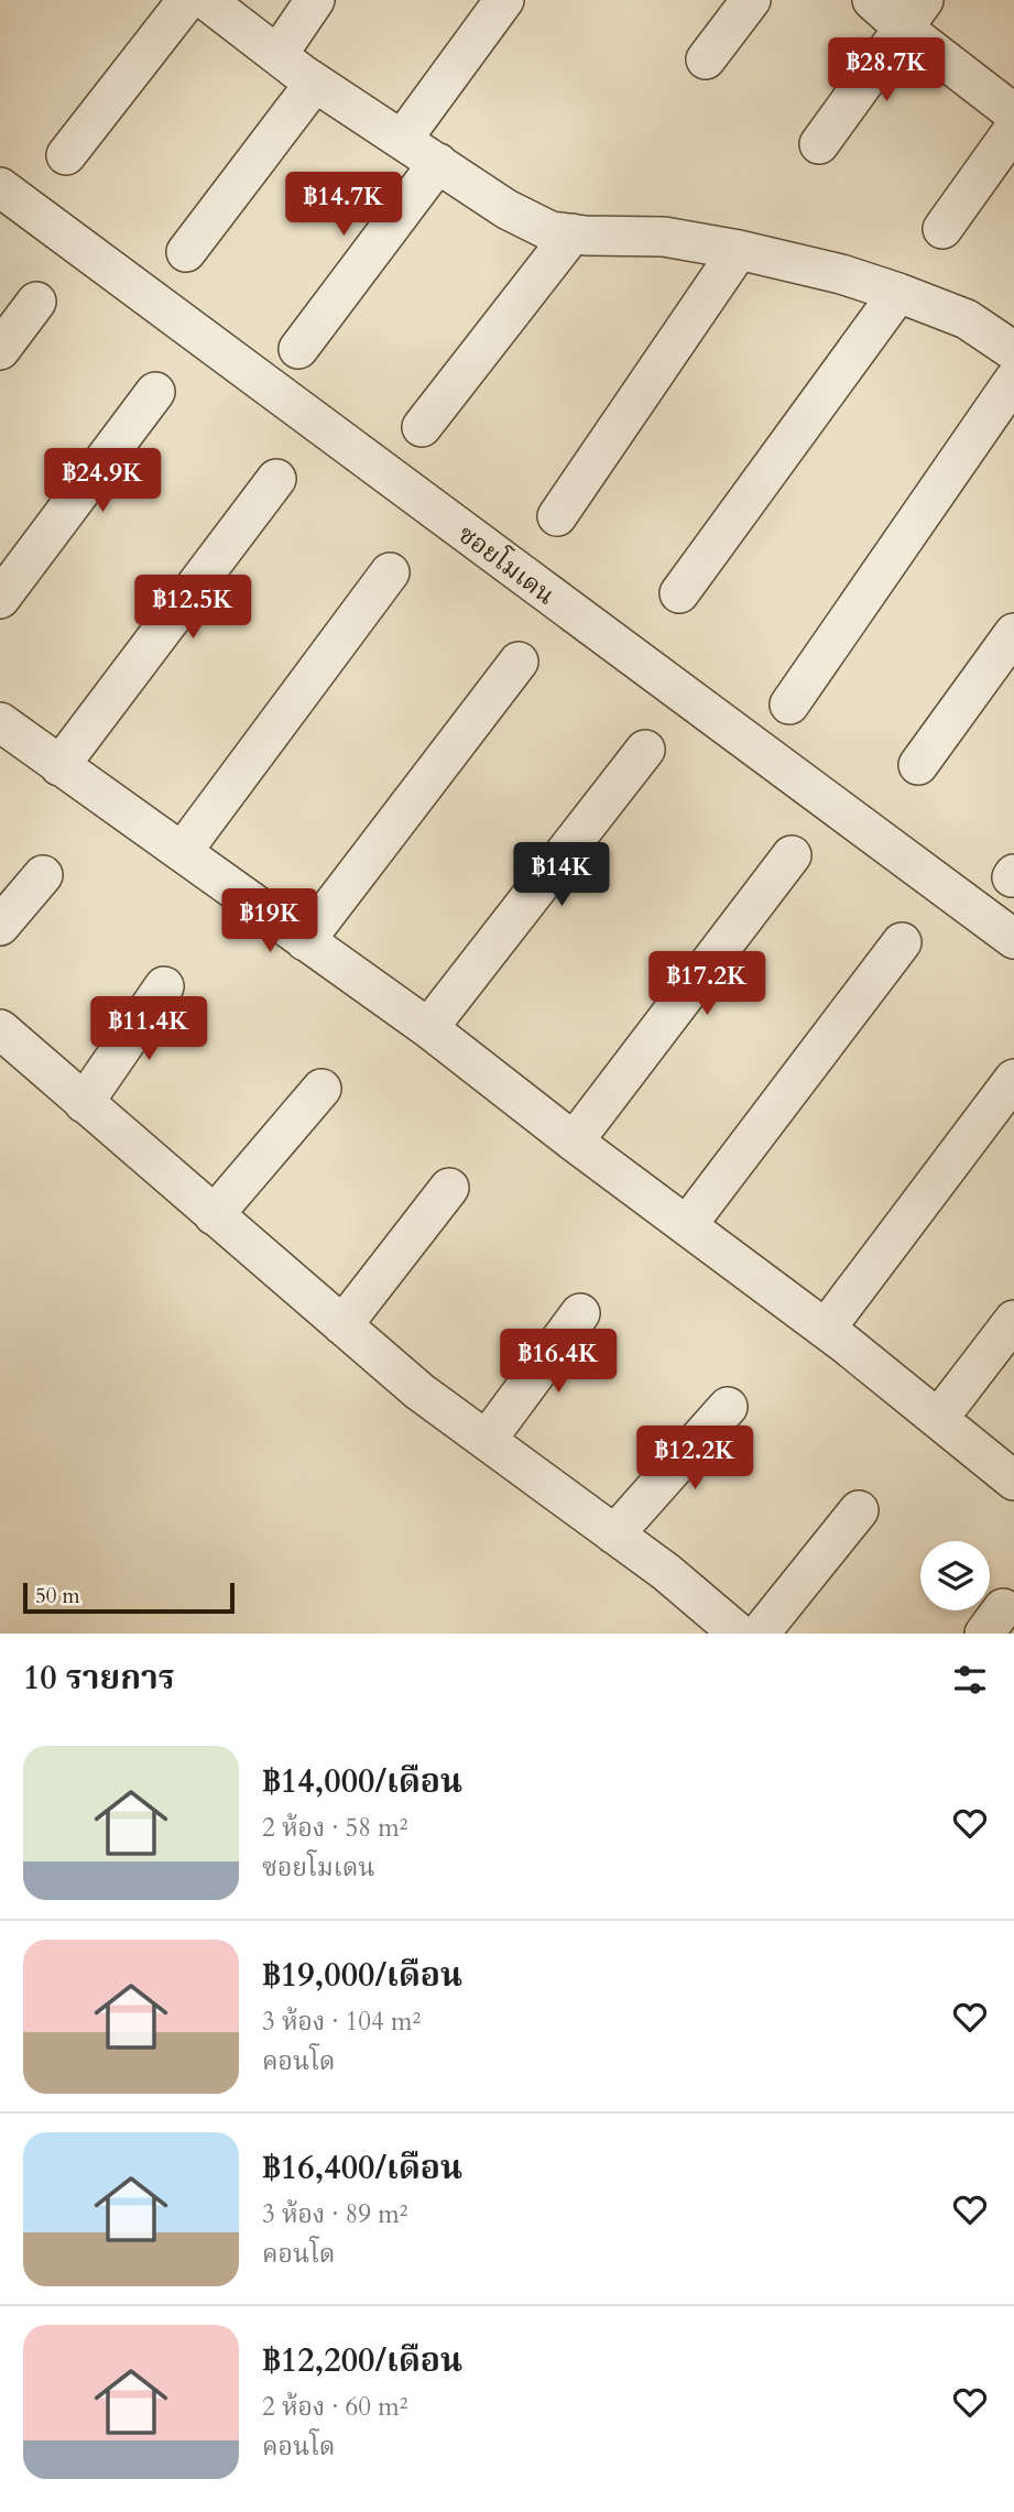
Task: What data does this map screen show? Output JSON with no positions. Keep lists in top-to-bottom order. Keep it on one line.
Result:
{"streets":{"street":["ซอยโมเดน"]},"scale_bar":"50 m","page":{"price":["฿28.7K","฿14.7K","฿24.9K","฿12.5K","฿14K","฿19K","฿17.2K","฿11.4K","฿16.4K","฿12.2K"],"scale":"50 m","heading":"10 รายการ","list":[{"name":"฿14,000/เดือน","note":"2 ห้อง · 58 m² · ซอยโมเดน"},{"name":"฿19,000/เดือน","note":"3 ห้อง · 104 m² · คอนโด"},{"name":"฿16,400/เดือน","note":"3 ห้อง · 89 m² · คอนโด"},{"name":"฿12,200/เดือน","note":"2 ห้อง · 60 m² · คอนโด"}]}}
